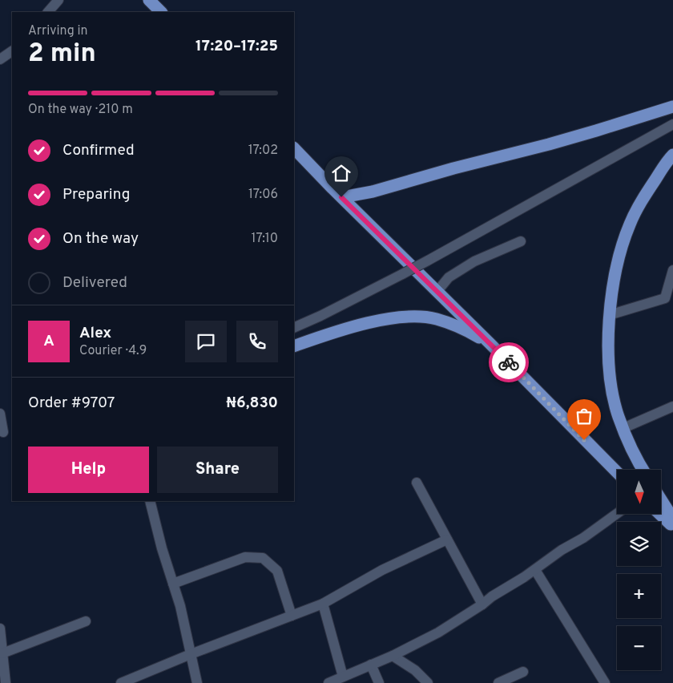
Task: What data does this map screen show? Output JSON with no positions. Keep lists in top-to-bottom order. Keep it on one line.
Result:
{"north":"bottom","page":{"heading":["2 min","Arriving in","17:20–17:25"],"panel":["Alex","Courier · 4.9","Order #9707","₦6,830"],"bar":"On the way · 210 m","list":[["Confirmed","17:02"],["Preparing","17:06"],["On the way","17:10"],"Delivered"],"round":"A","buttons":["Help","Share"],"map_buttons":["+","−"]}}
